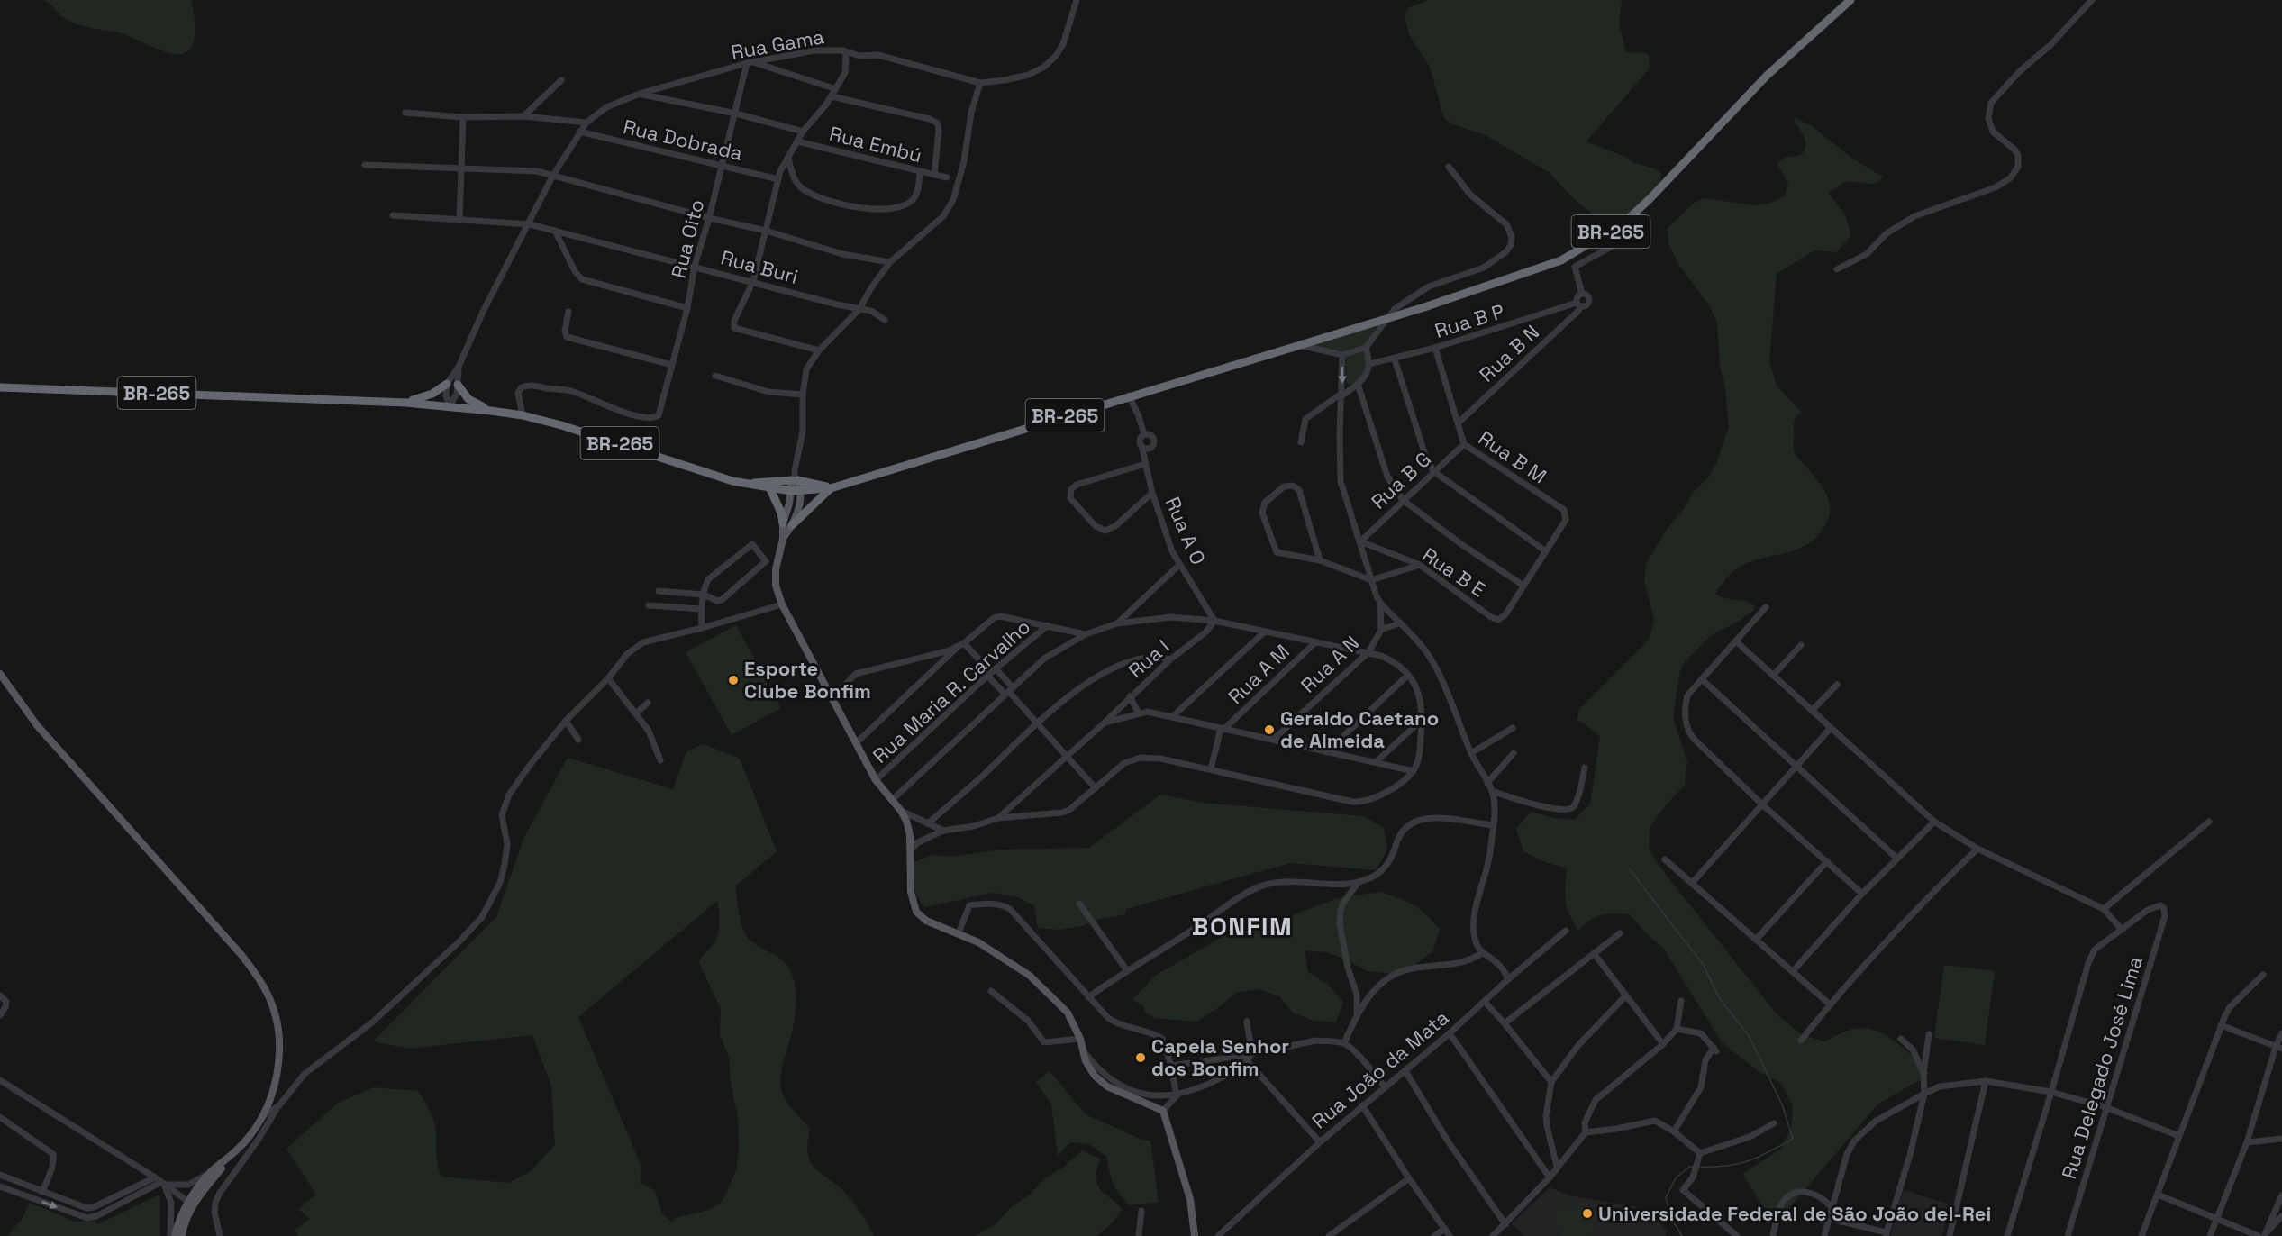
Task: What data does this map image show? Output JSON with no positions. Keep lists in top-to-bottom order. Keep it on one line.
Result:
{"streets":{"highway":["BR-265"],"street":["Rua Gama","Rua Dobrada","Rua Embú","Rua Oito","Rua Buri","Rua B P","Rua B N","Rua B M","Rua B G","Rua A O","Rua B E","Rua I","Rua A N","Rua A M","Rua Maria R. Carvalho","Rua Delegado José Lima","Rua João da Mata"]},"crossings":[["Rua Gama","Rua Dobrada"],["Rua Gama","Rua Oito"],["Rua Gama","Rua Buri"],["Rua Dobrada","Rua Oito"],["BR-265","Rua Oito"],["Rua Oito","Rua Buri"],["Rua B P","Rua B N"],["Rua B P","Rua B M"],["Rua B N","Rua B M"],["Rua B M","Rua B G"],["Rua B G","Rua B E"],["Rua A O","Rua I"]],"districts":["BONFIM"],"places":["Esporte Clube Bonfim","Geraldo Caetano de Almeida","Capela Senhor dos Bonfim","Universidade Federal de São João del-Rei"]}
